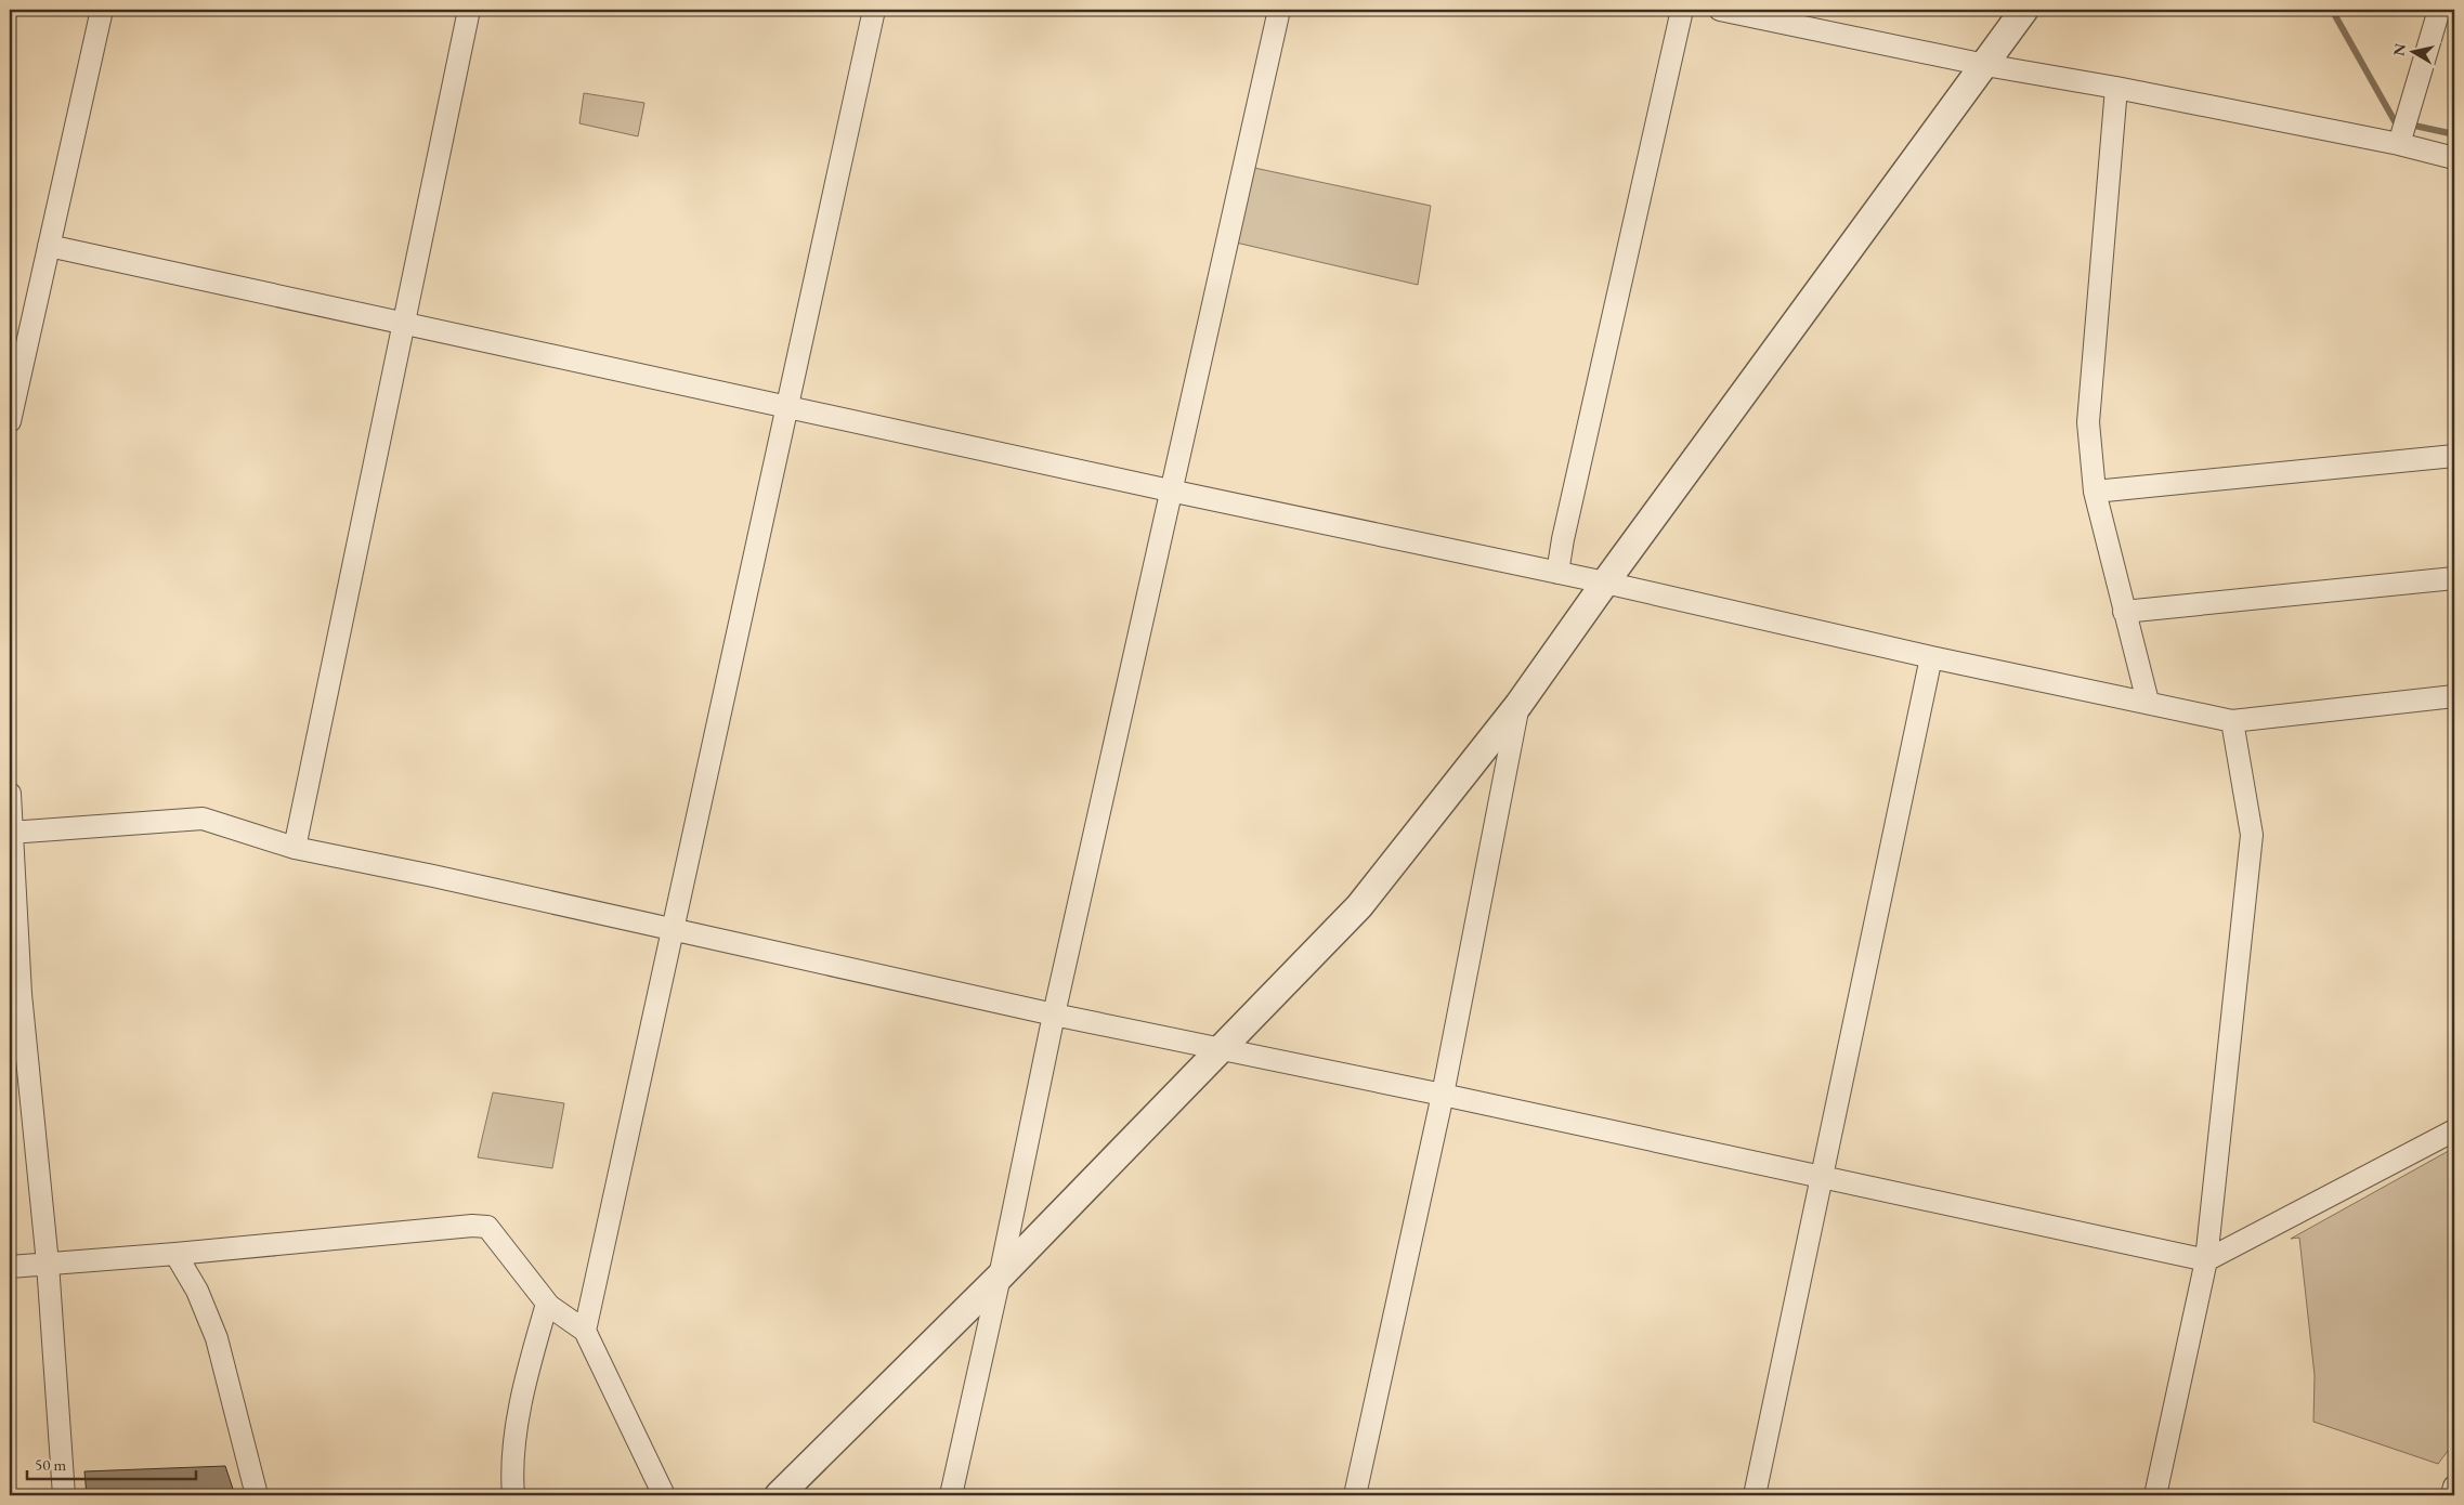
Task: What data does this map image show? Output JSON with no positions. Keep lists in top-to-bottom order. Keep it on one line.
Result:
{"scale_bar":"50 m","north":"left"}
